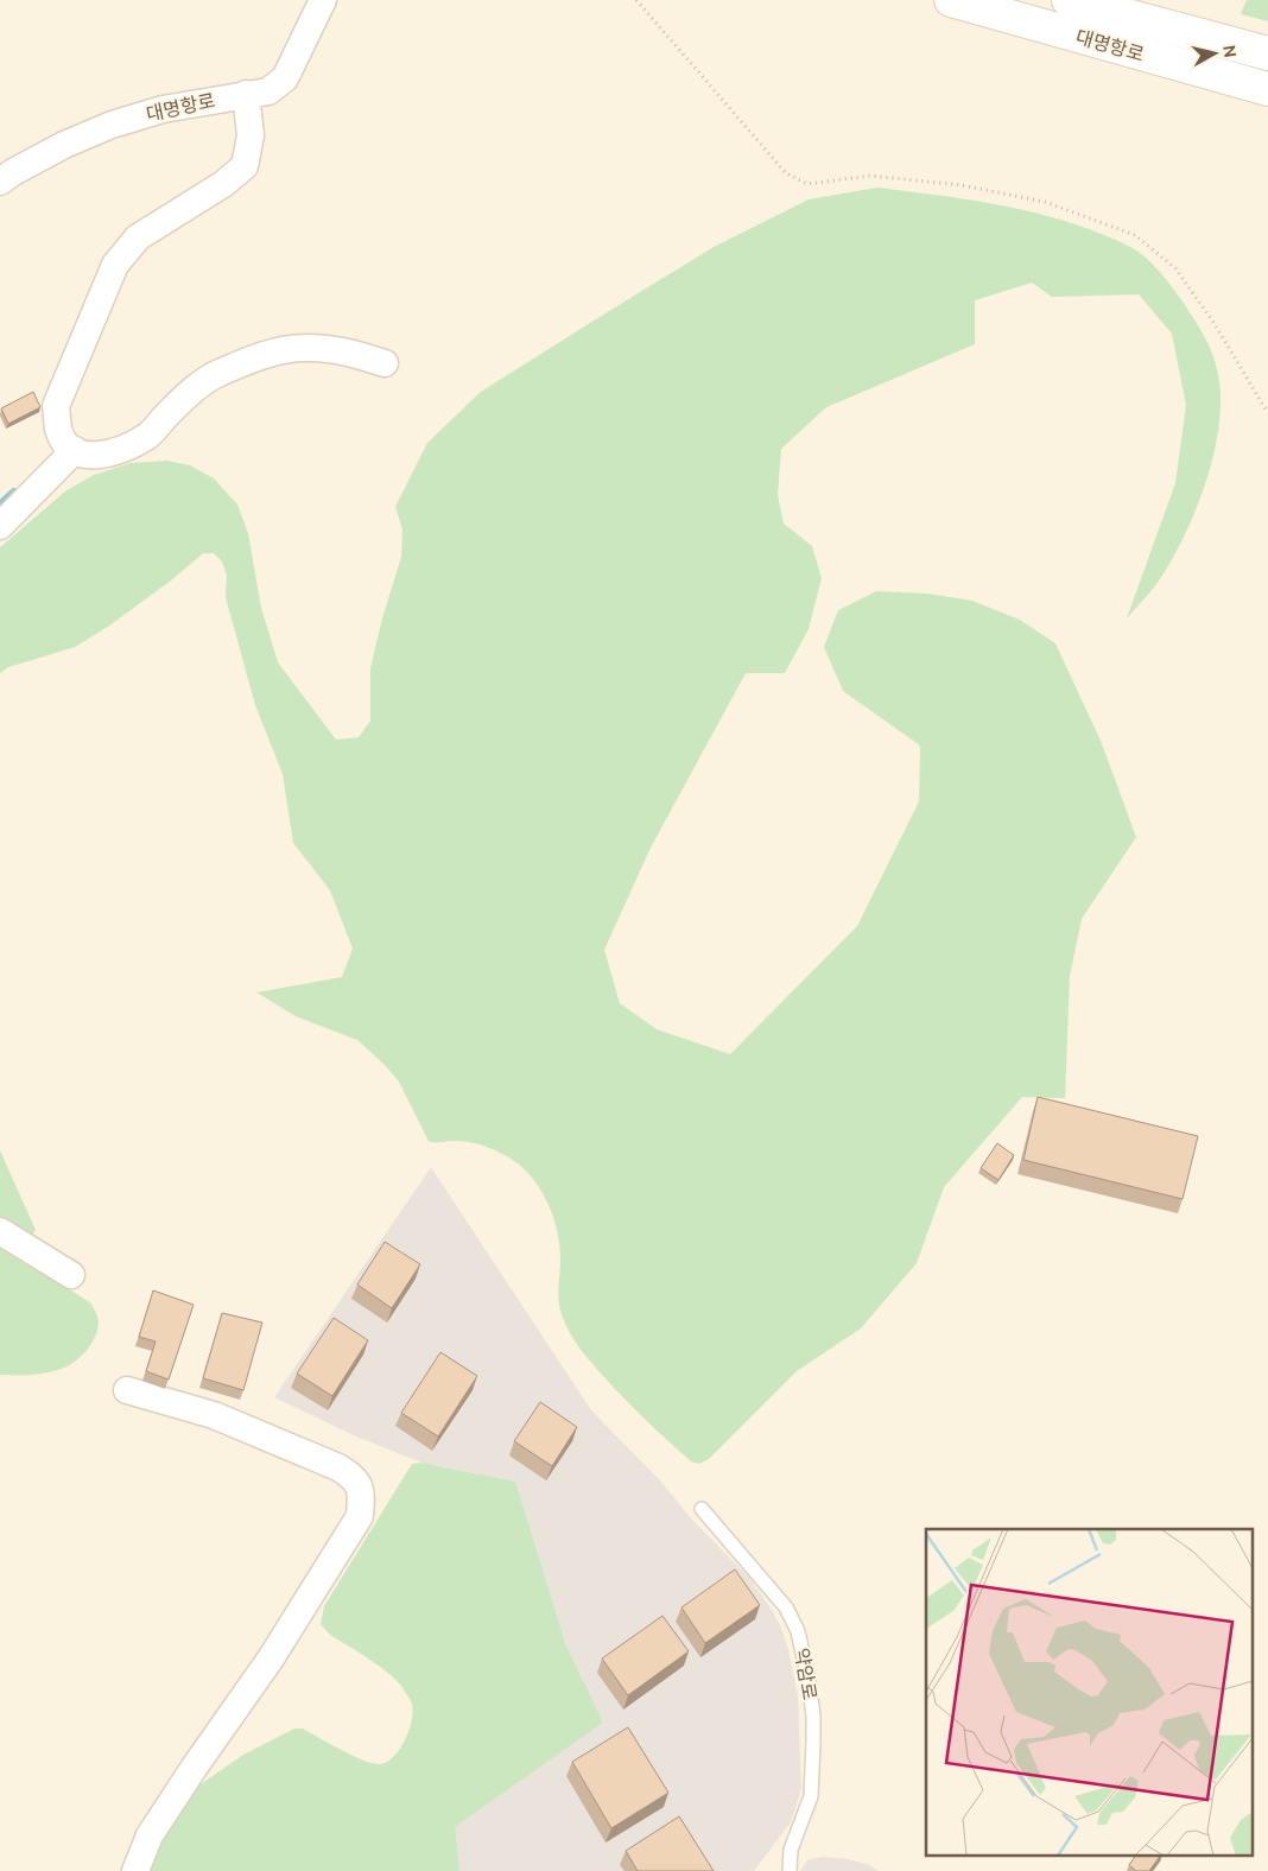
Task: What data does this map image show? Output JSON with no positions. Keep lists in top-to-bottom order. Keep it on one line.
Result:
{"streets":{"main road":["대명항로"],"lane":["약암로"]},"north":"right"}
